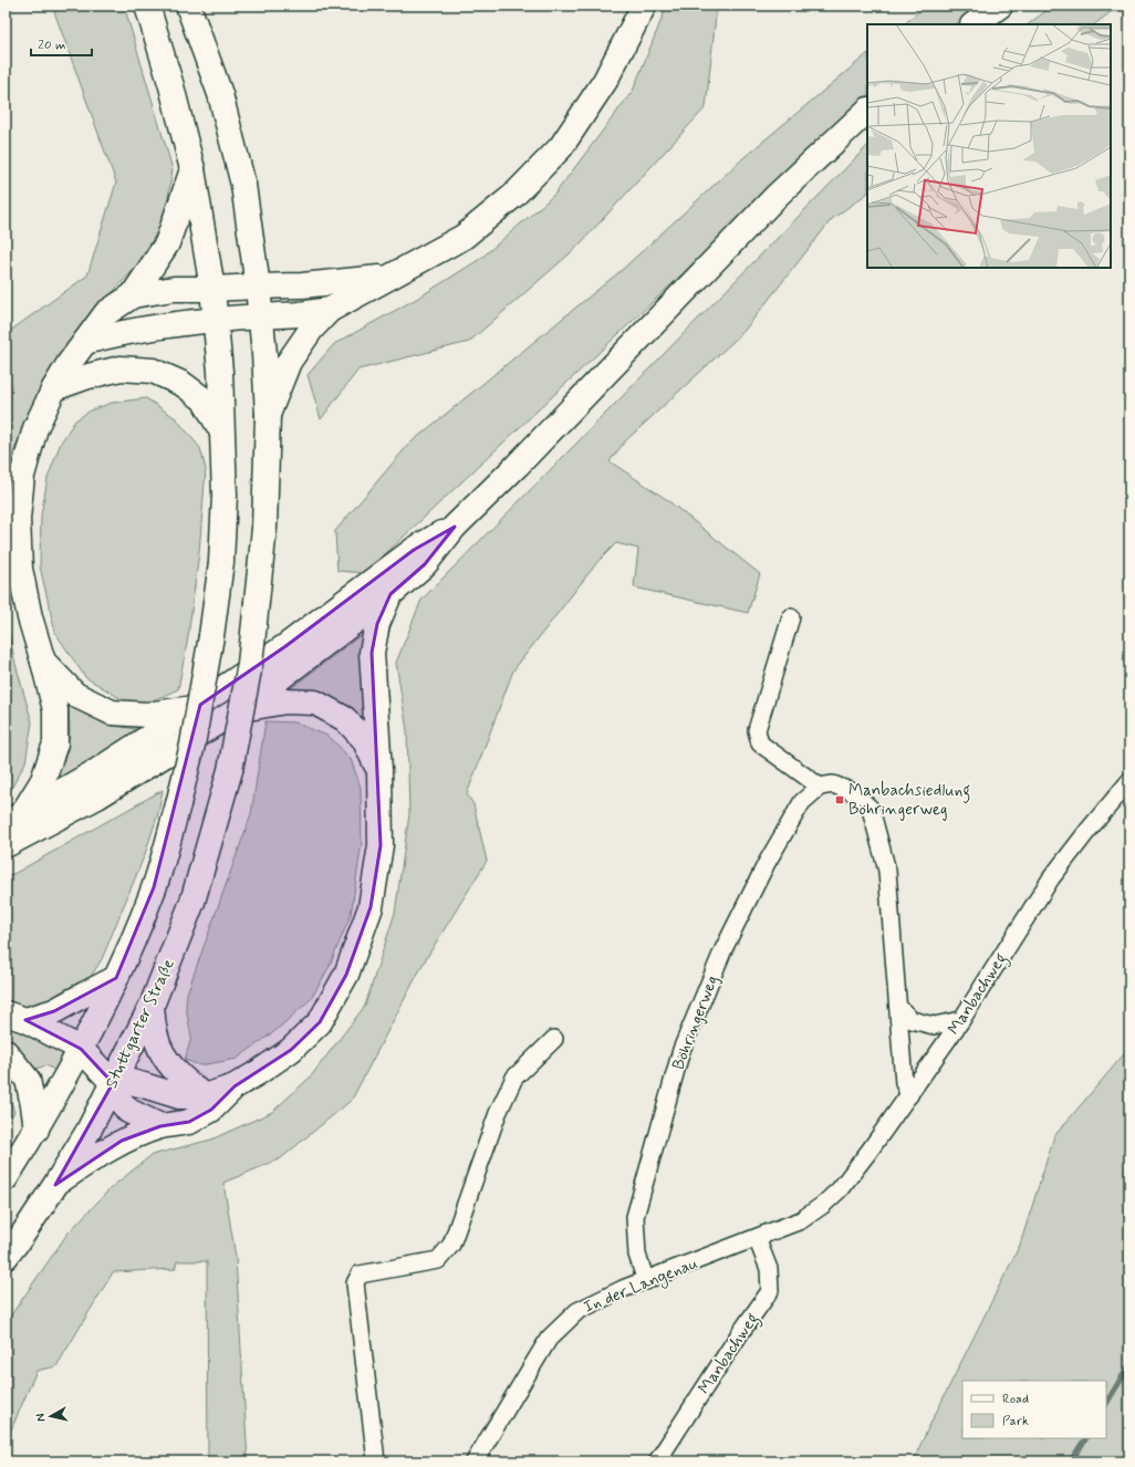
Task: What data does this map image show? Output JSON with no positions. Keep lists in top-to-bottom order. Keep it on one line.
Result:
{"streets":{"main road":["Stuttgarter Straße"],"street":["Manbachweg","Böhringerweg","In der Langenau"]},"crossings":[["Manbachweg","In der Langenau"],["Böhringerweg","In der Langenau"]],"places":{"transit":["Manbachsiedlung Böhringerweg"]},"legend":["Road","Park"],"scale_bar":"20 m","north":"left"}
